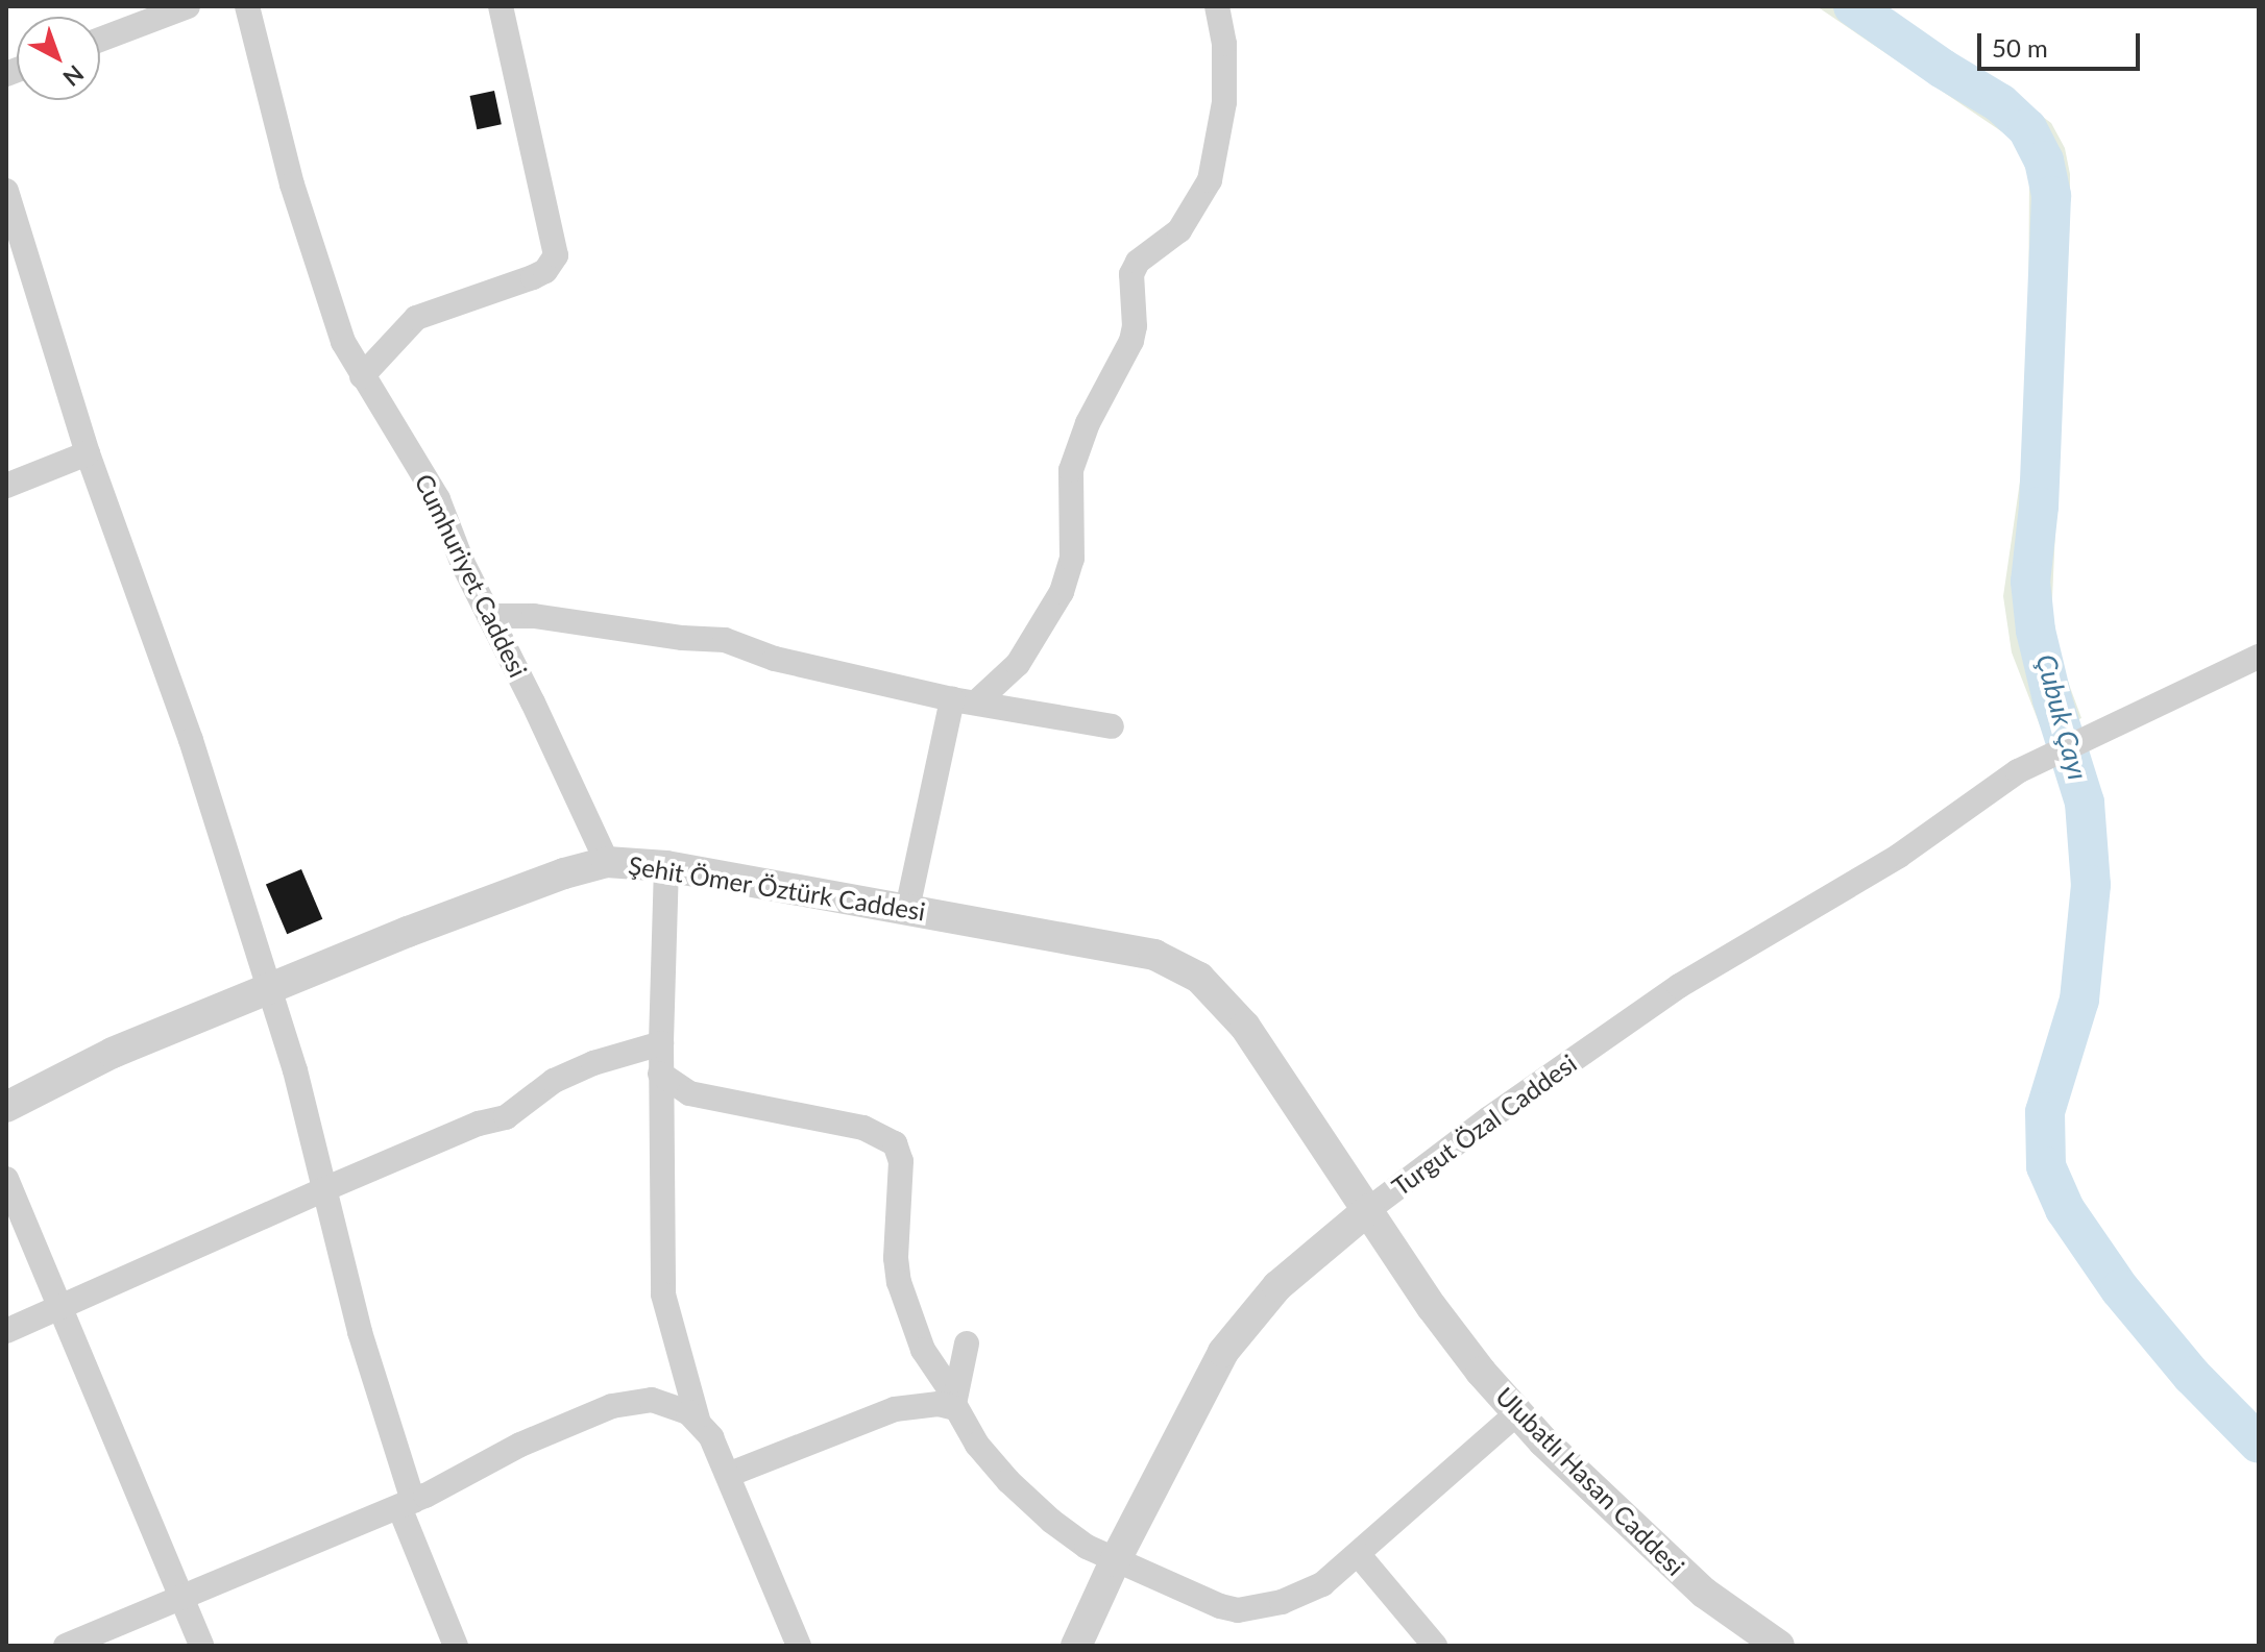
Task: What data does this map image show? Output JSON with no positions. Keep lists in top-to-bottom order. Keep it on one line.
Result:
{"streets":{"street":["Cumhuriyet Caddesi","Şehit Ömer Öztürk Caddesi","Turgut Özal Caddesi","Ulubatlı Hasan Caddesi"]},"crossings":[["Cumhuriyet Caddesi","Şehit Ömer Öztürk Caddesi"],["Şehit Ömer Öztürk Caddesi","Turgut Özal Caddesi"],["Şehit Ömer Öztürk Caddesi","Ulubatlı Hasan Caddesi"],["Turgut Özal Caddesi","Ulubatlı Hasan Caddesi"]],"water":["Çubuk Çayı"],"scale_bar":"50 m","north":"bottom right"}
